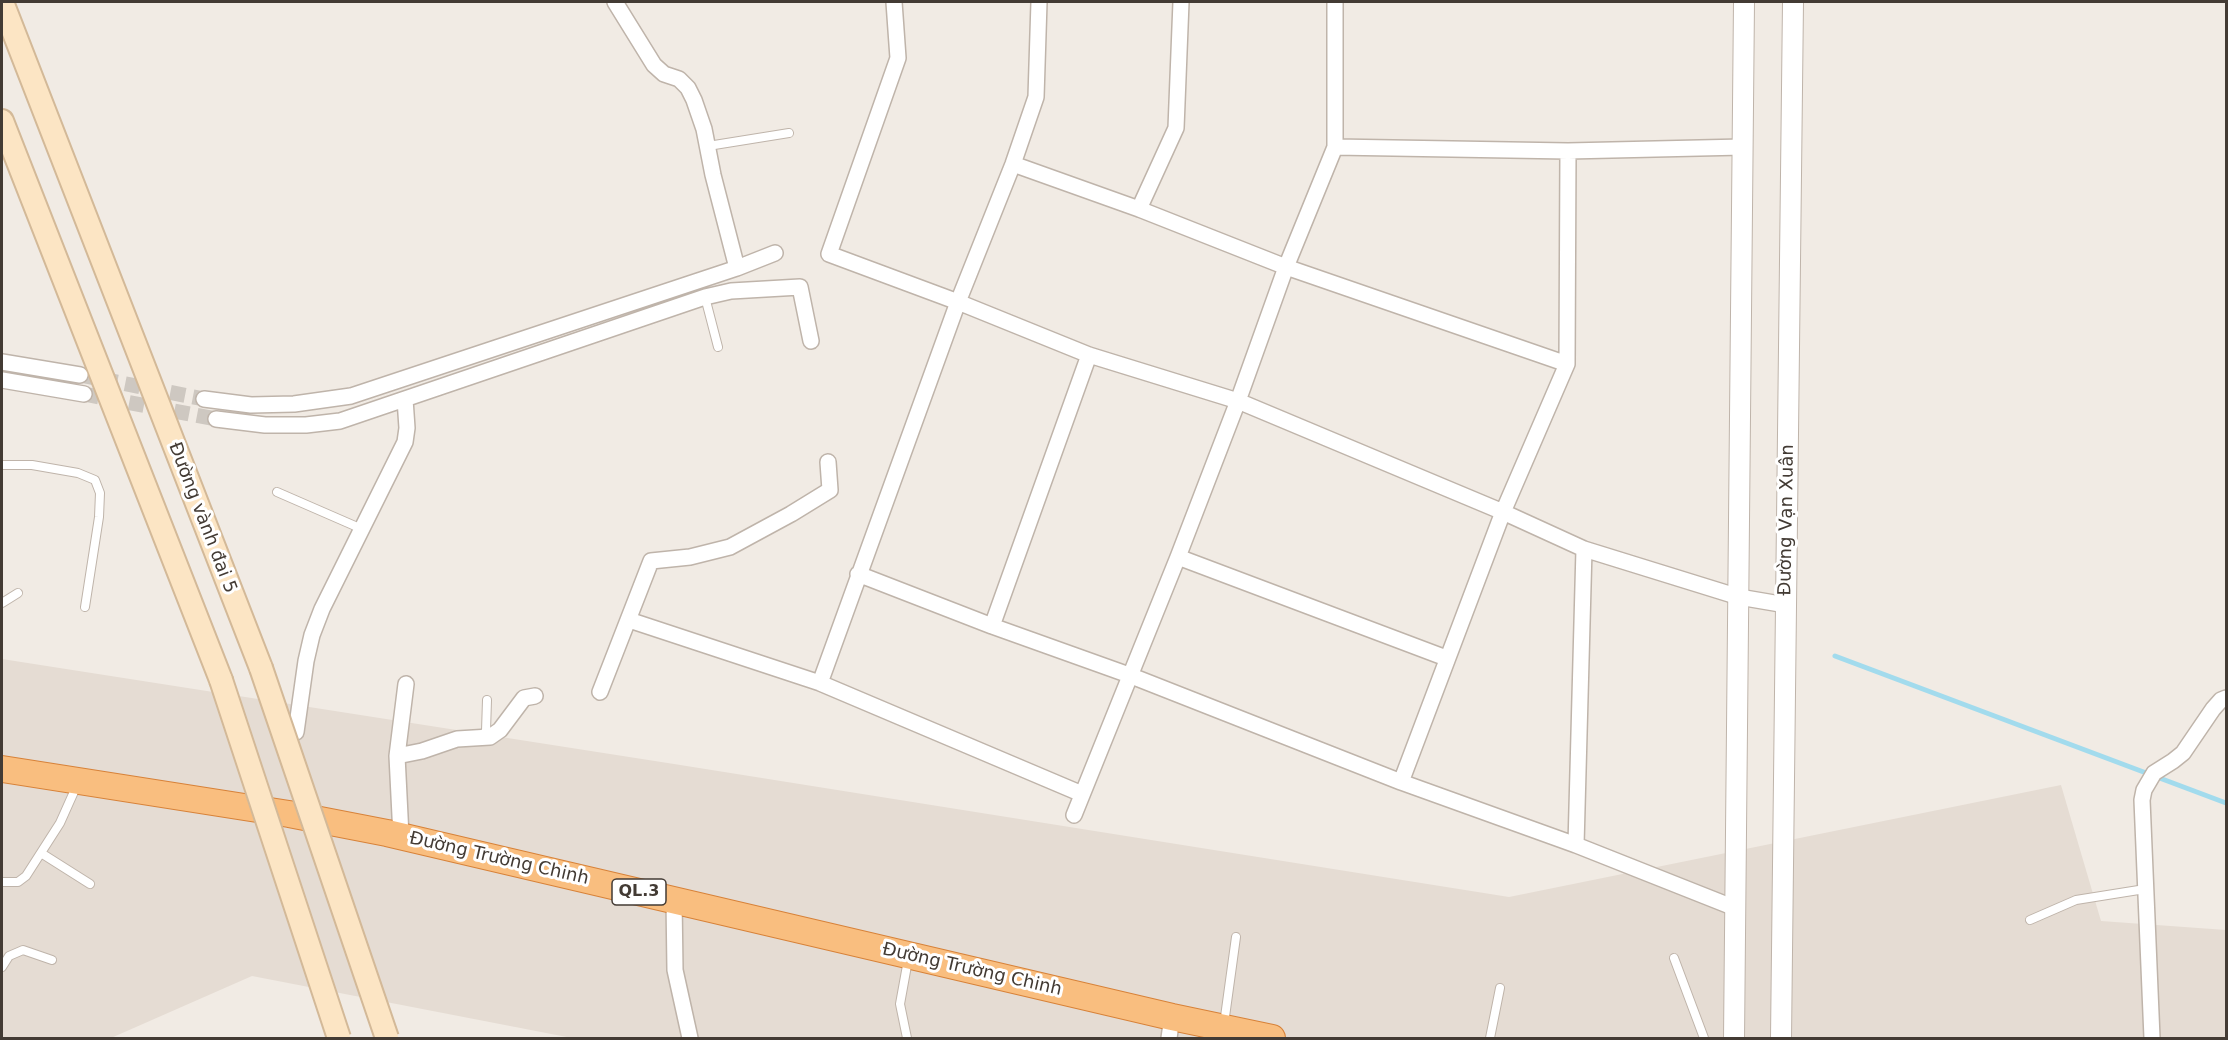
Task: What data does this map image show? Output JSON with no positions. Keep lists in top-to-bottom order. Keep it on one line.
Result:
{"streets":{"highway":["Đường Trường Chinh","QL.3"],"main road":["Đường vành đai 5"],"street":["Đường Vạn Xuân"]}}
